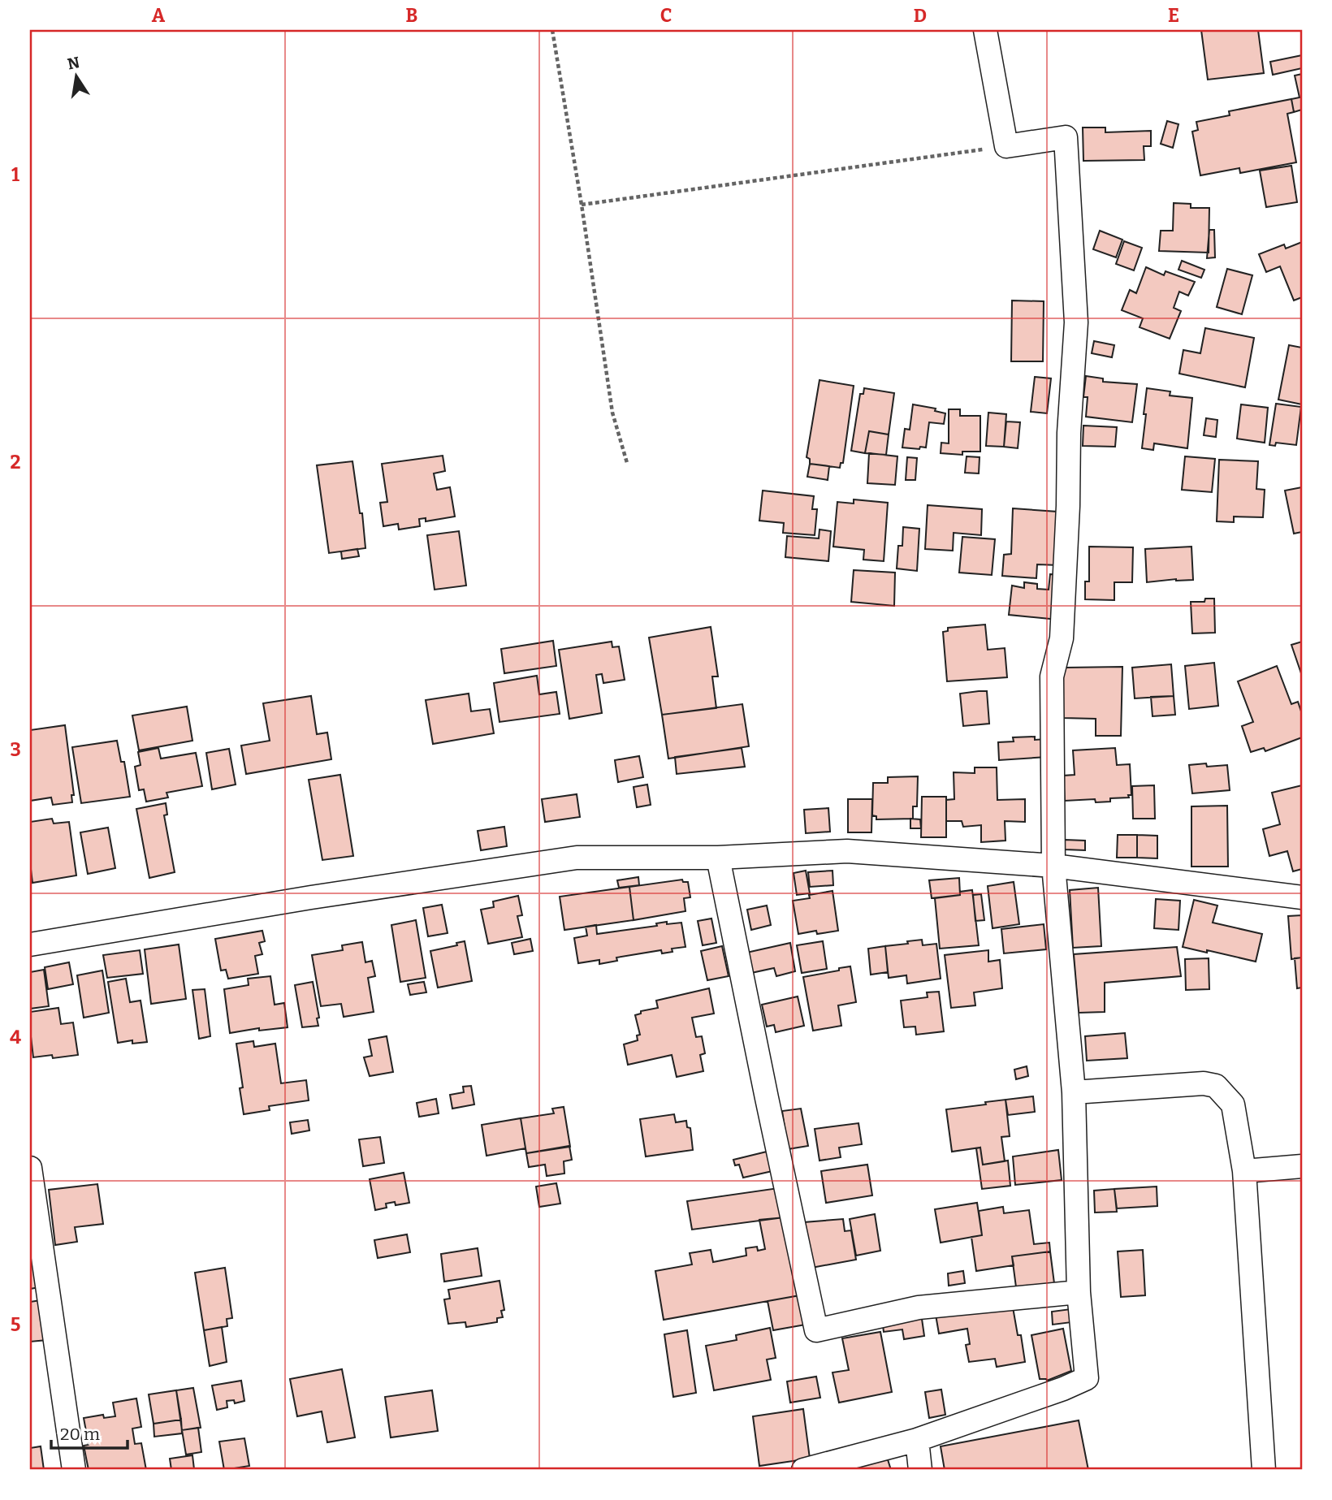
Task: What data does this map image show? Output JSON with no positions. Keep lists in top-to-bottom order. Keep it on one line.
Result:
{"scale_bar":"20 m","north":"top","grid":{"columns":["A","B","C","D","E"],"rows":["1","2","3","4","5"]}}
